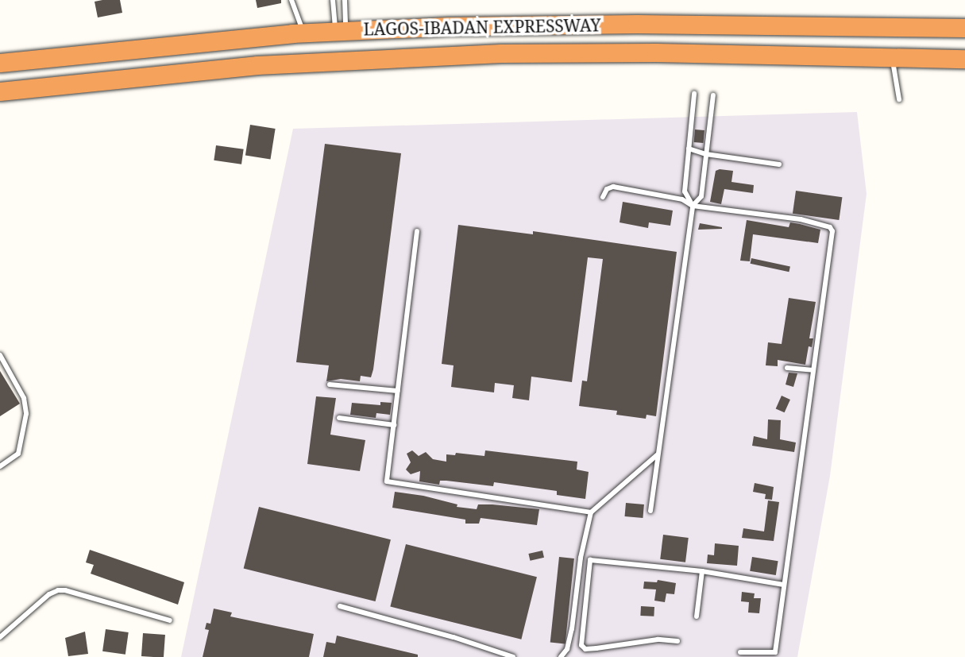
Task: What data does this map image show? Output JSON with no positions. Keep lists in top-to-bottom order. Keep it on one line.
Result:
{"streets":{"highway":["LAGOS-IBADAN EXPRESSWAY"]}}
